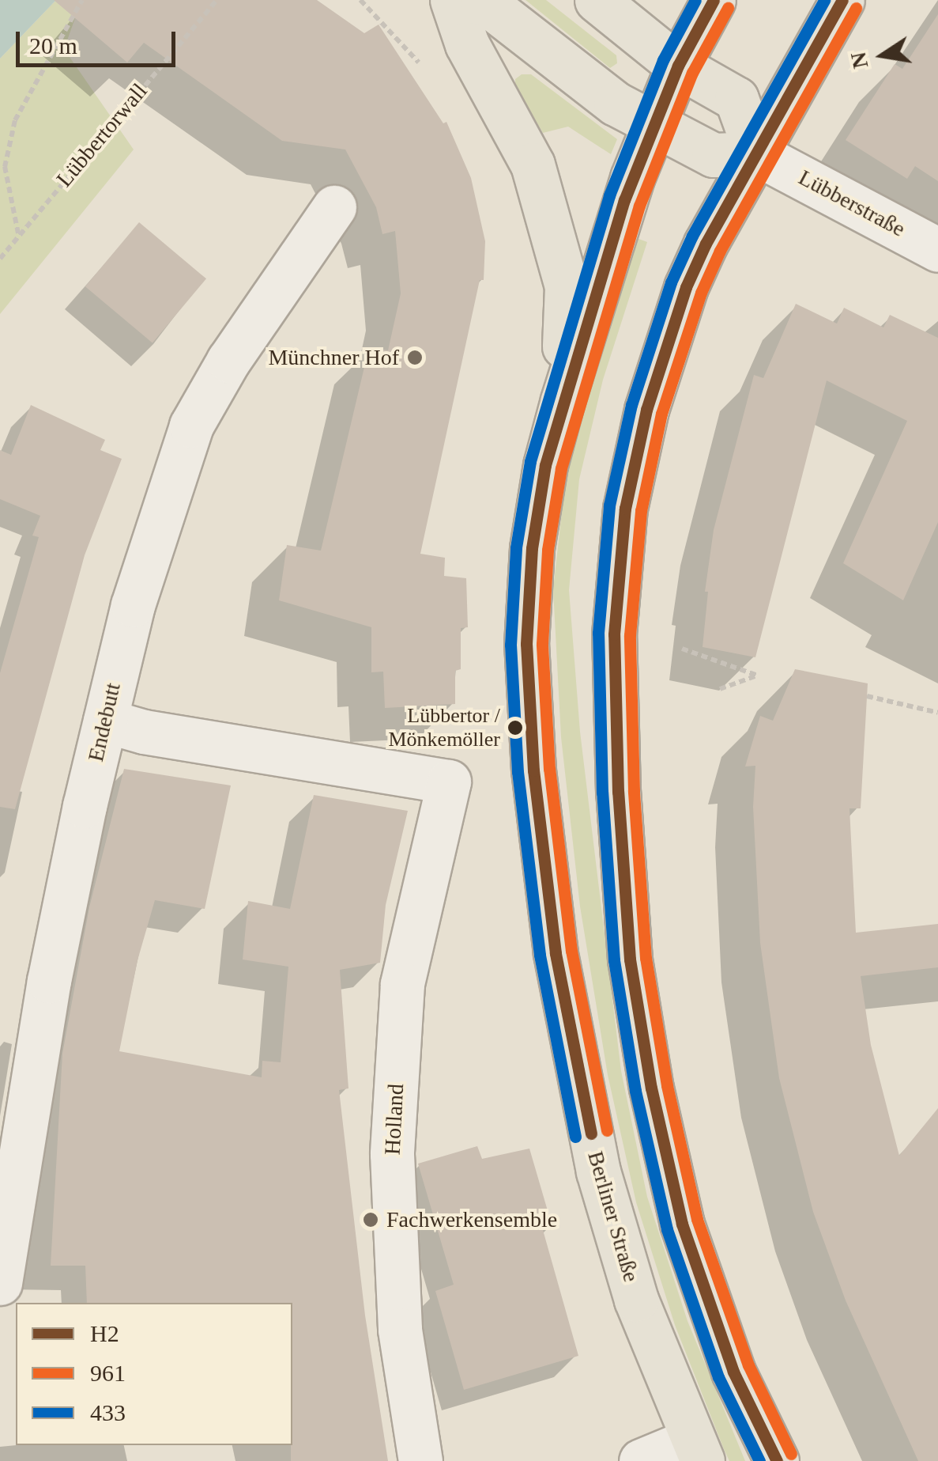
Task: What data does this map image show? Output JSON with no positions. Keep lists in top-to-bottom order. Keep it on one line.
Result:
{"streets":{"main road":["Berliner Straße"],"street":["Lübberstraße","Endebutt","Holland"],"path":["Lübbertorwall"]},"crossings":[["Endebutt","Holland"]],"places":["Münchner Hof","Lübbertor / Mönkemöller","Fachwerkensemble"],"lines":["transit line H2","transit line 433","transit line 961"],"legend":["H2","961","433"],"scale_bar":"20 m","north":"left"}
